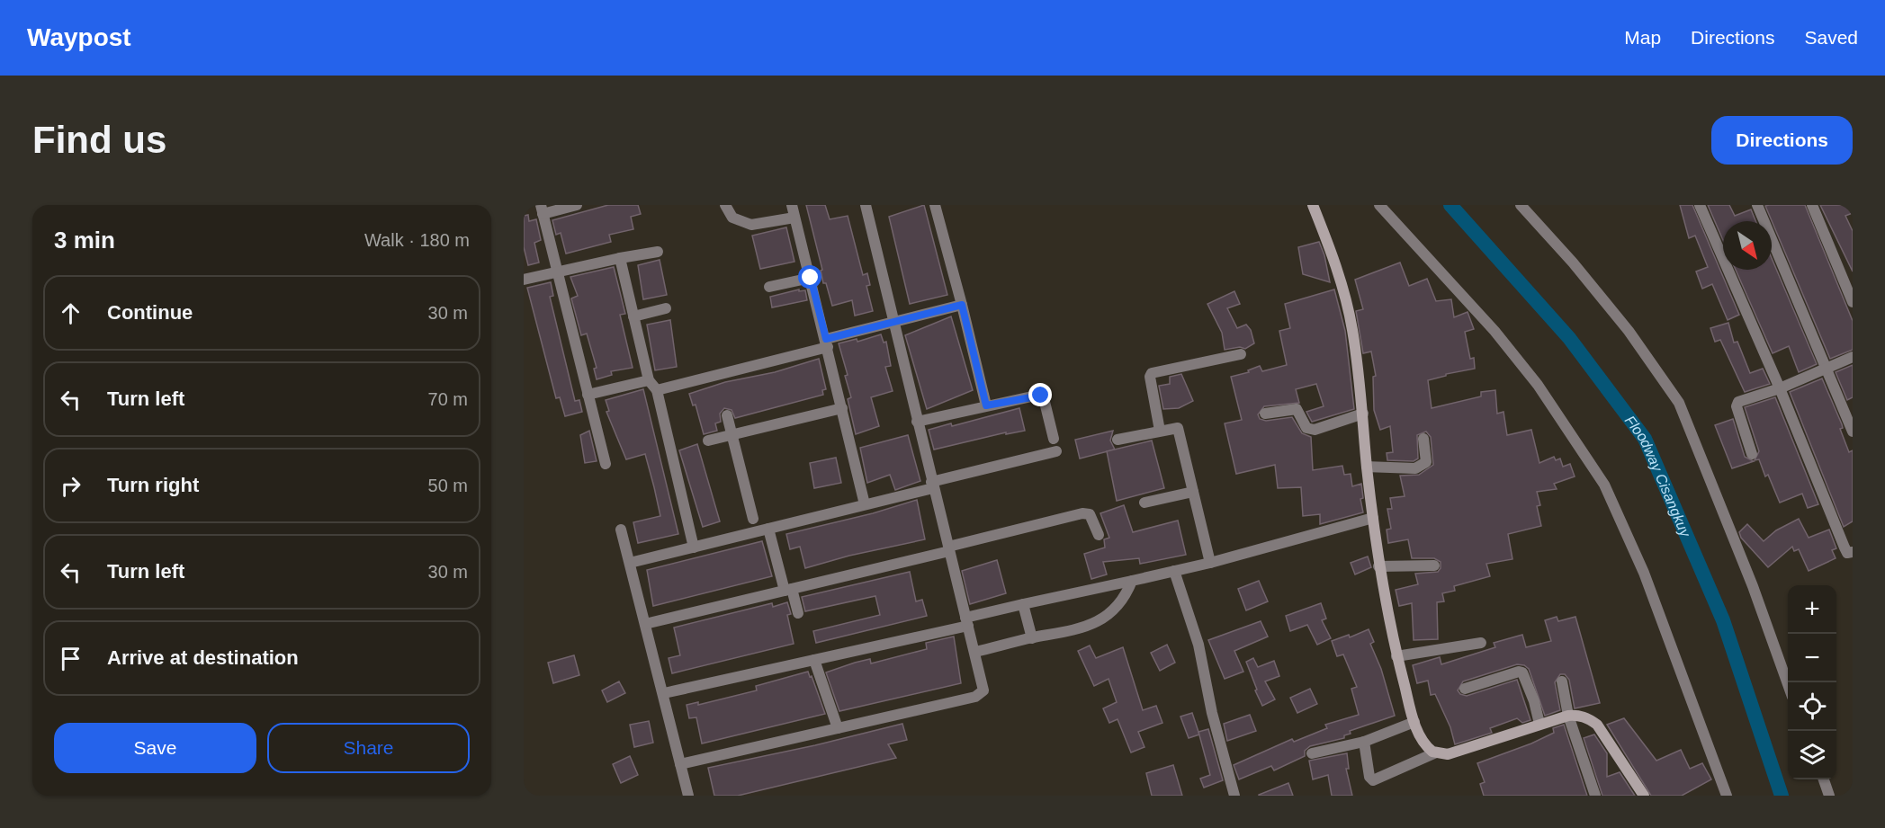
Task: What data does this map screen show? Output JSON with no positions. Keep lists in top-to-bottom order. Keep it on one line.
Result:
{"water":["Floodway Cisangkuy"],"north":"bottom right","page":{"header":"Waypost","nav":["Map","Directions","Saved"],"buttons":["Directions",["Save","Share"]],"title":"Find us","heading":["3 min","Walk · 180 m"],"list":[["Continue","30 m"],["Turn left","70 m"],["Turn right","50 m"],["Turn left","30 m"],"Arrive at destination"],"map_buttons":["+","−"]}}
